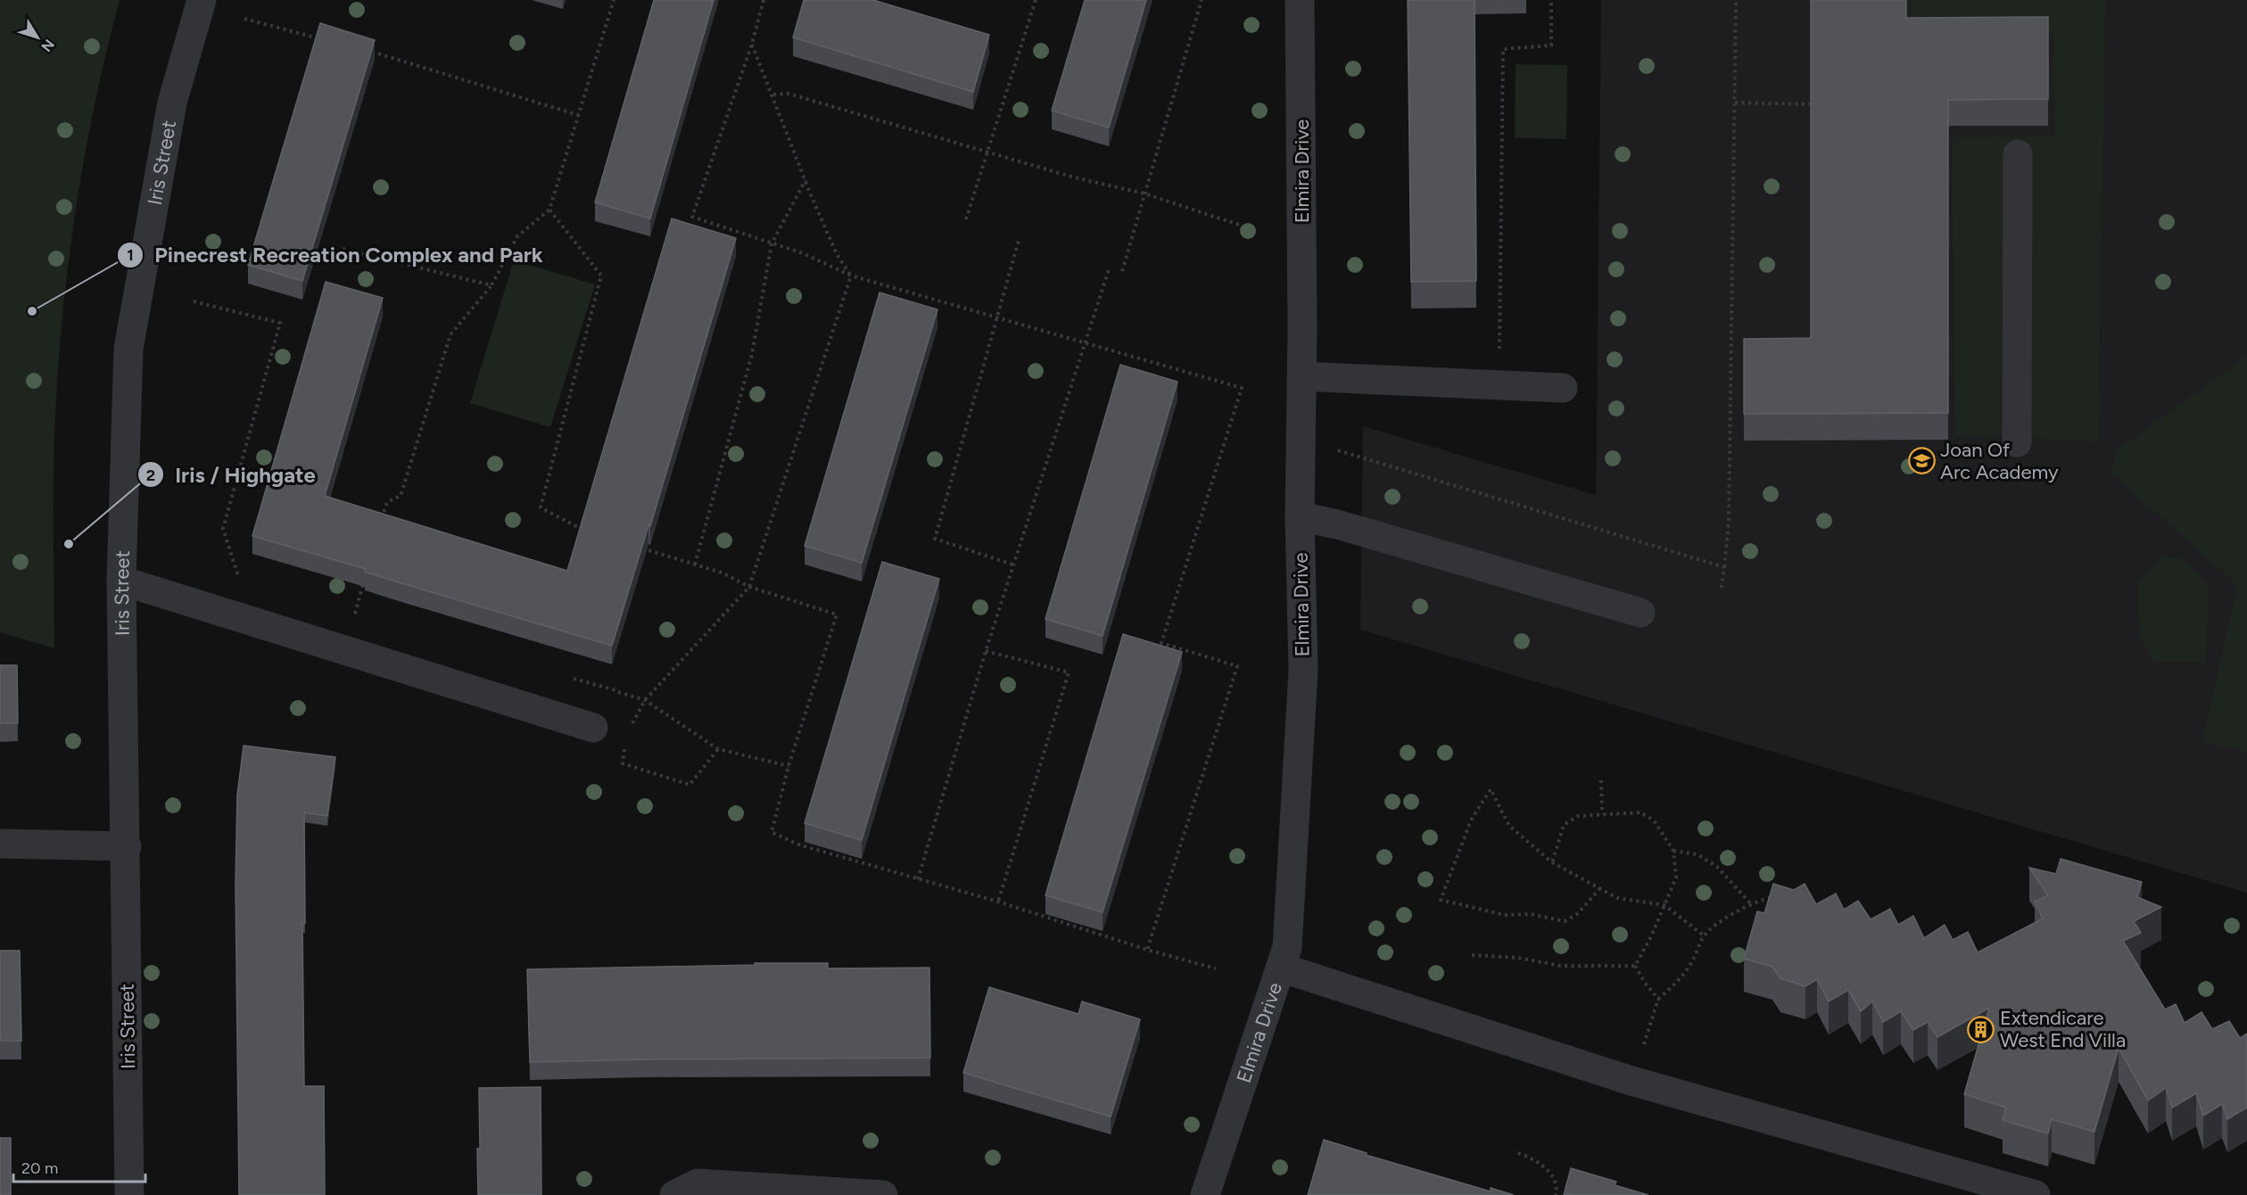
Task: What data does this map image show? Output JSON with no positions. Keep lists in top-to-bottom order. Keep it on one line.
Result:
{"streets":{"street":["Iris Street","Elmira Drive"]},"places":{"other":["Pinecrest Recreation Complex and Park","Iris / Highgate"],"school or university":["Joan Of Arc Academy"],"building":["Extendicare West End Villa"]},"scale_bar":"20 m","north":"bottom right"}
